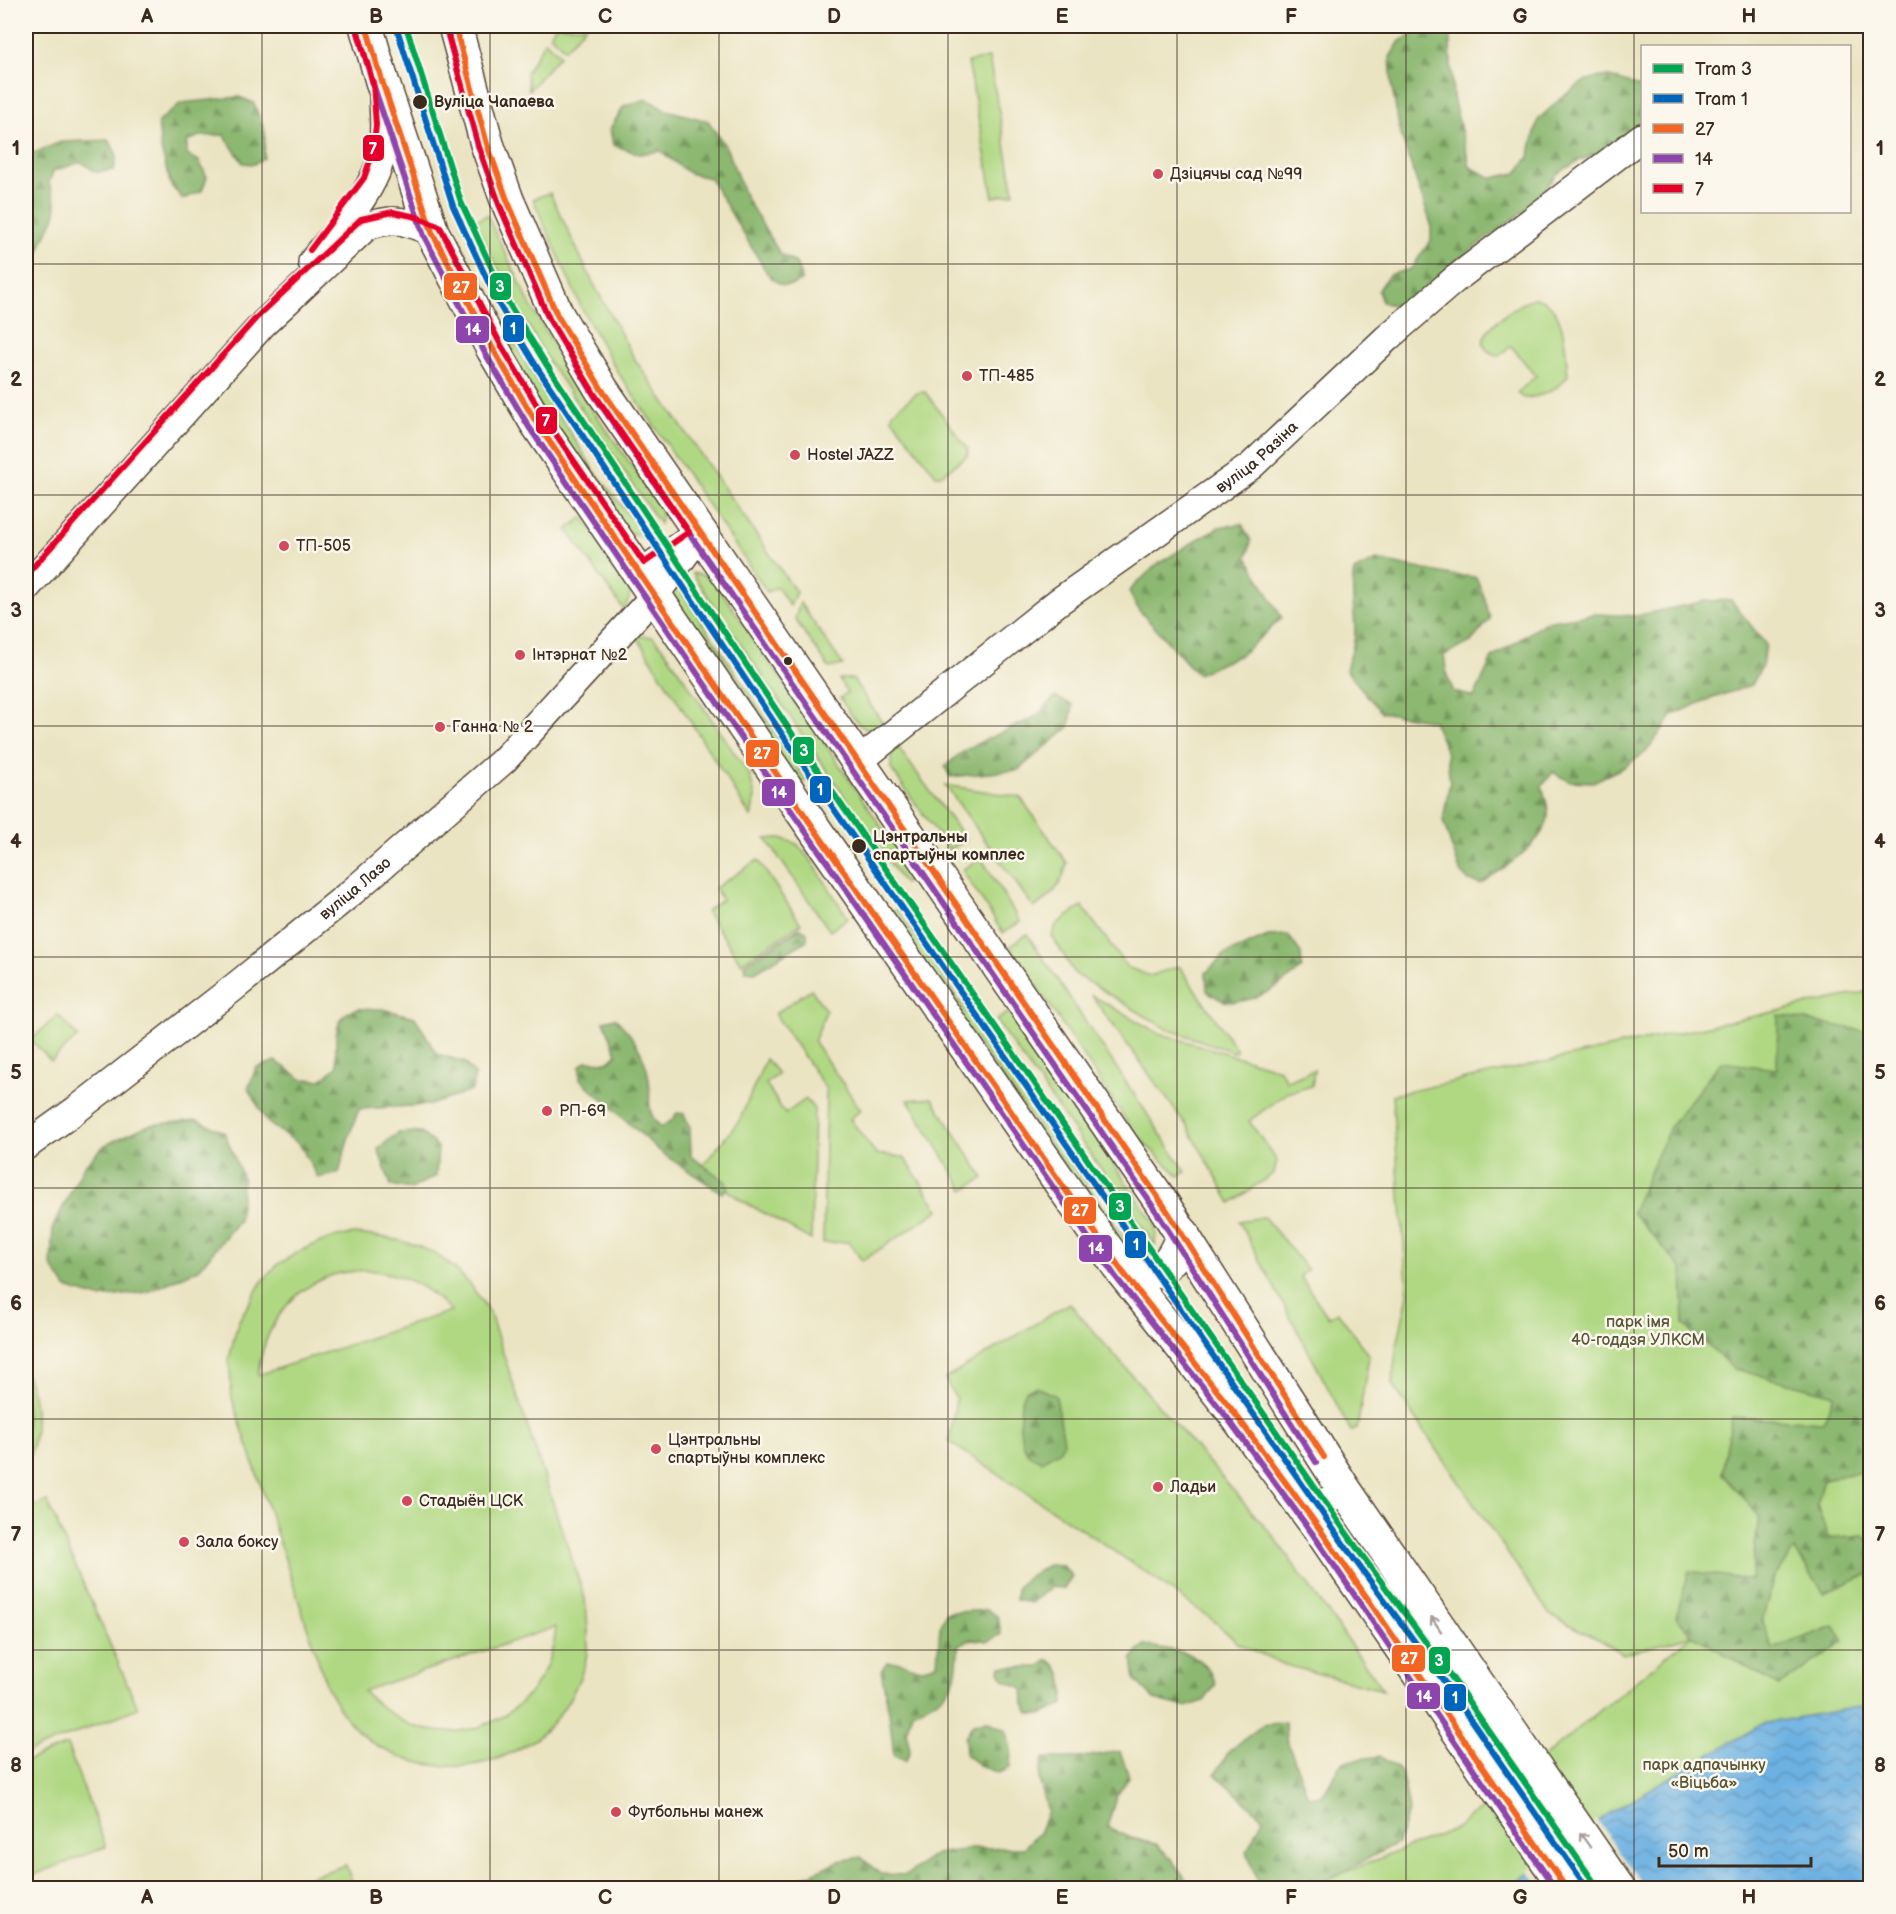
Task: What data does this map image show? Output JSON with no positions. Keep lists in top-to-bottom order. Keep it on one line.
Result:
{"streets":{"street":["вуліца Разіна","вуліца Лазо"]},"parks":["парк імя 40-годдзя УЛКСМ","парк адпачынку «Віцьба»"],"places":["Вуліца Чапаева","Дзіцячы сад №99","ТП-485","Hostel JAZZ","ТП-505","Інтэрнат №2","Ганна № 2","Цэнтральны спартыўны комплес","РП-69","Цэнтральны спартыўны комплекс","Ладьи","Стадыён ЦСК","Зала боксу","Футбольны манеж"],"lines":["tram line 3","transit line 27","transit line 14","transit line 7","tram line 1"],"legend":["Tram 3","Tram 1","27","14","7"],"scale_bar":"50 m","grid":{"columns":["A","B","C","D","E","F","G","H"],"rows":["1","2","3","4","5","6","7","8"]}}
